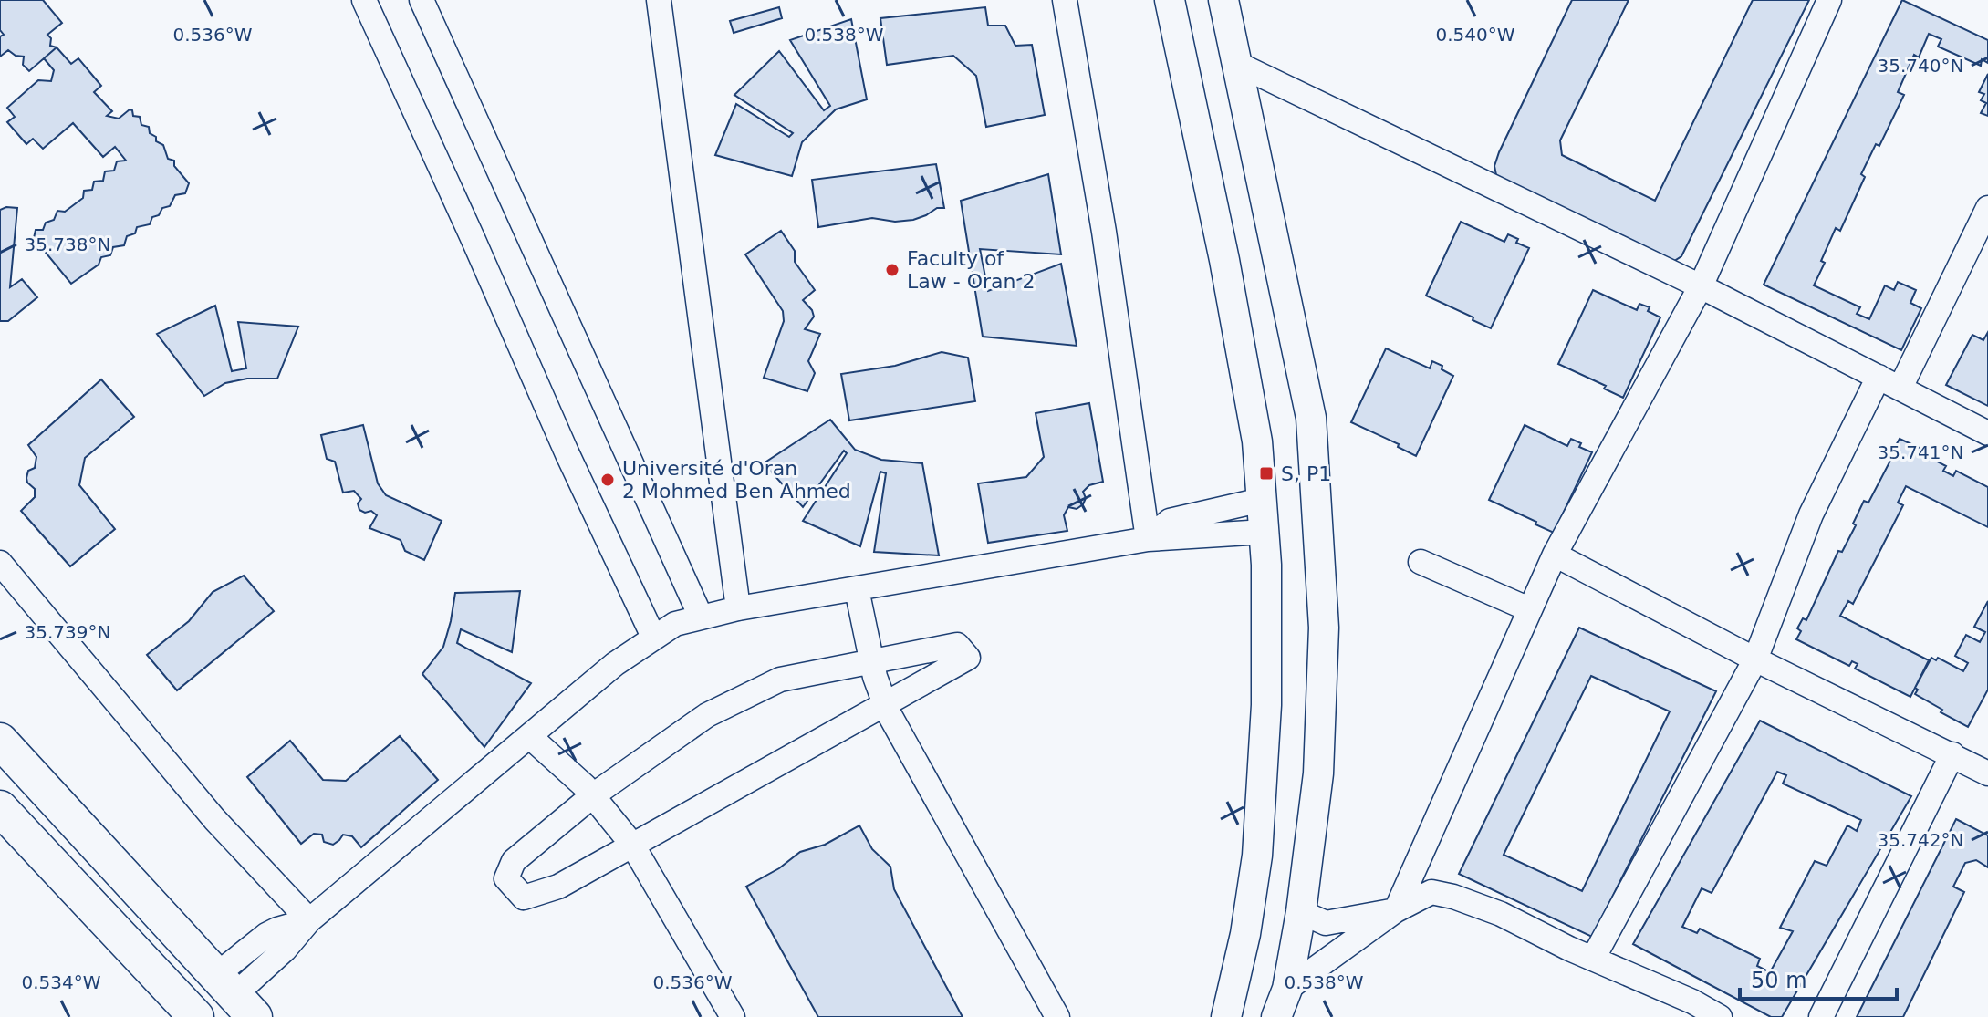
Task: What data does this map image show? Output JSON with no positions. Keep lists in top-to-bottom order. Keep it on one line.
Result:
{"places":{"other":["Faculty of Law - Oran 2","Université d'Oran 2 Mohmed Ben Ahmed"],"transit":["S, P1"]},"scale_bar":"50 m","coordinates":["0.536°W","0.538°W","0.540°W","35.740°N","35.738°N","35.741°N","35.739°N","35.742°N","0.534°W"]}
